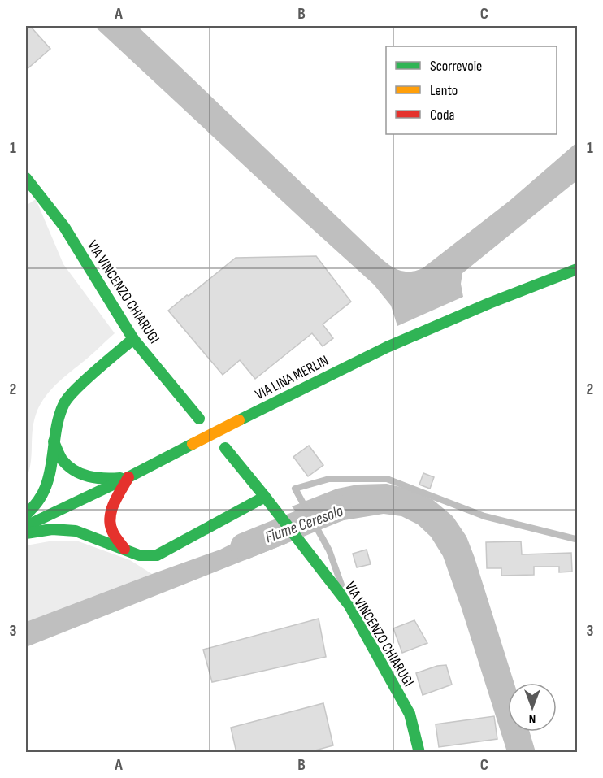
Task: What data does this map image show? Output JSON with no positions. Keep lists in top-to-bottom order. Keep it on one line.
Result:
{"streets":{"main road":["VIA VINCENZO CHIARUGI","VIA LINA MERLIN"]},"water":["Fiume Ceresolo"],"legend":["Scorrevole","Lento","Coda"],"north":"bottom","grid":{"columns":["A","B","C"],"rows":["1","2","3"]}}
